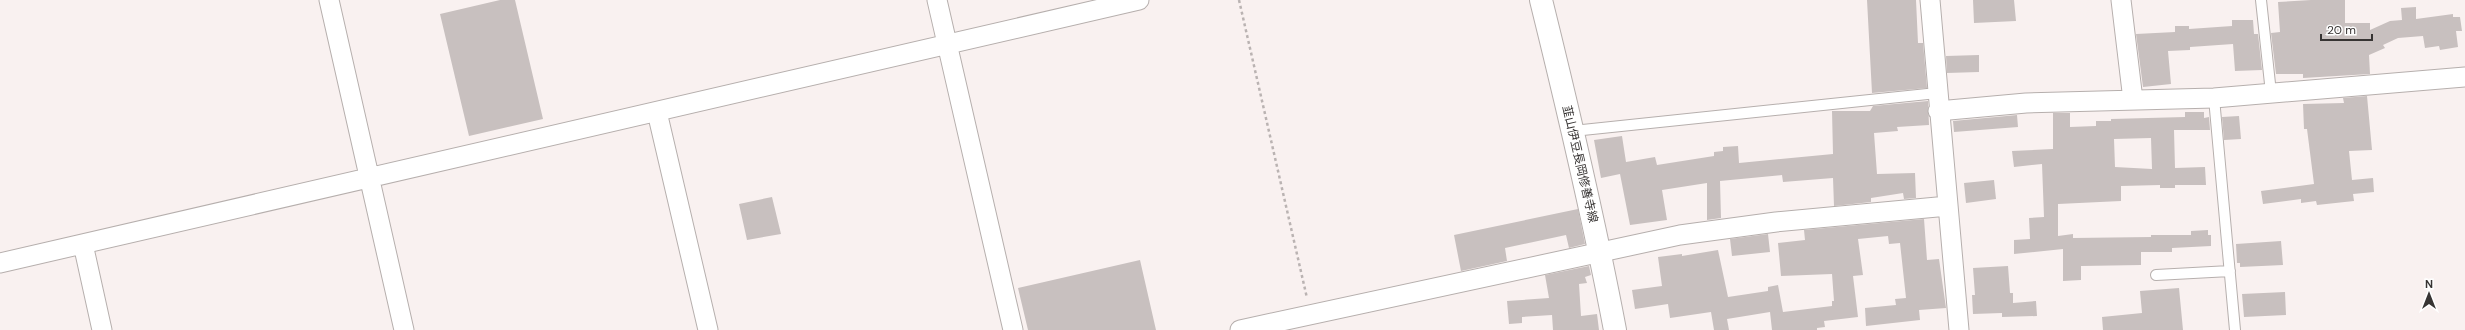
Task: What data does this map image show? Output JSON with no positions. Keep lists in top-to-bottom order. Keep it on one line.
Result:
{"streets":{"main road":["韮山伊豆長岡修善寺線"]},"scale_bar":"20 m","north":"top"}
